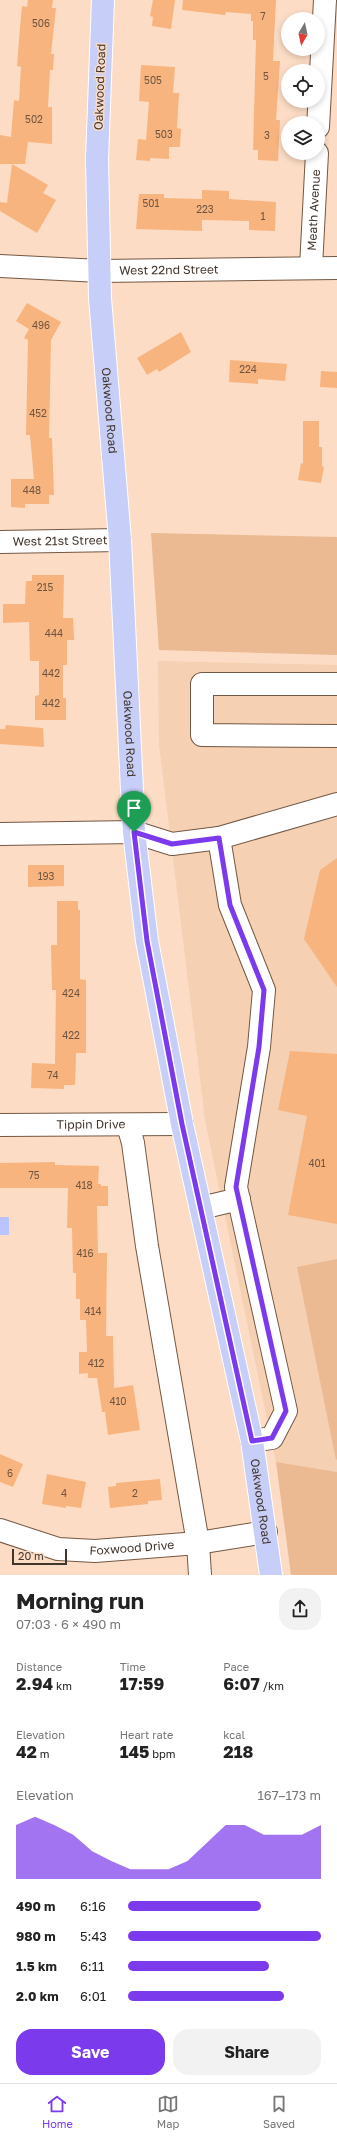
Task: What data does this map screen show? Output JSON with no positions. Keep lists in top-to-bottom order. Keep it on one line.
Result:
{"streets":{"main road":["Oakwood Road"],"street":["Meath Avenue","West 22nd Street","West 21st Street","Tippin Drive","Foxwood Drive"]},"crossings":[["Oakwood Road","West 22nd Street"],["Oakwood Road","West 21st Street"],["Oakwood Road","Tippin Drive"],["Oakwood Road","Foxwood Drive"],["Meath Avenue","West 22nd Street"]],"house_numbers":["7","506","5","505","502","503","3","501","223","1","496","224","452","448","215","444","442","442","193","424","422","74","401","75","418","416","414","412","410","6","4","2"],"scale_bar":"20 m","north":"bottom","page":{"scale":"20 m","heading":["Morning run","07:03 · 6 × 490 m"],"stats":[["Distance","2.94 km"],["Time","17:59"],["Pace","6:07 /km"],["Elevation","42 m"],["Heart rate","145 bpm"],["kcal","218"]],"chart":["Elevation","167–173 m"],"list":[{"name":"490 m","note":"6:16"},{"name":"980 m","note":"5:43"},{"name":"1.5 km","note":"6:11"},{"name":"2.0 km","note":"6:01"}],"buttons":["Save","Share"],"tabs":["Home","Map","Saved"]}}
